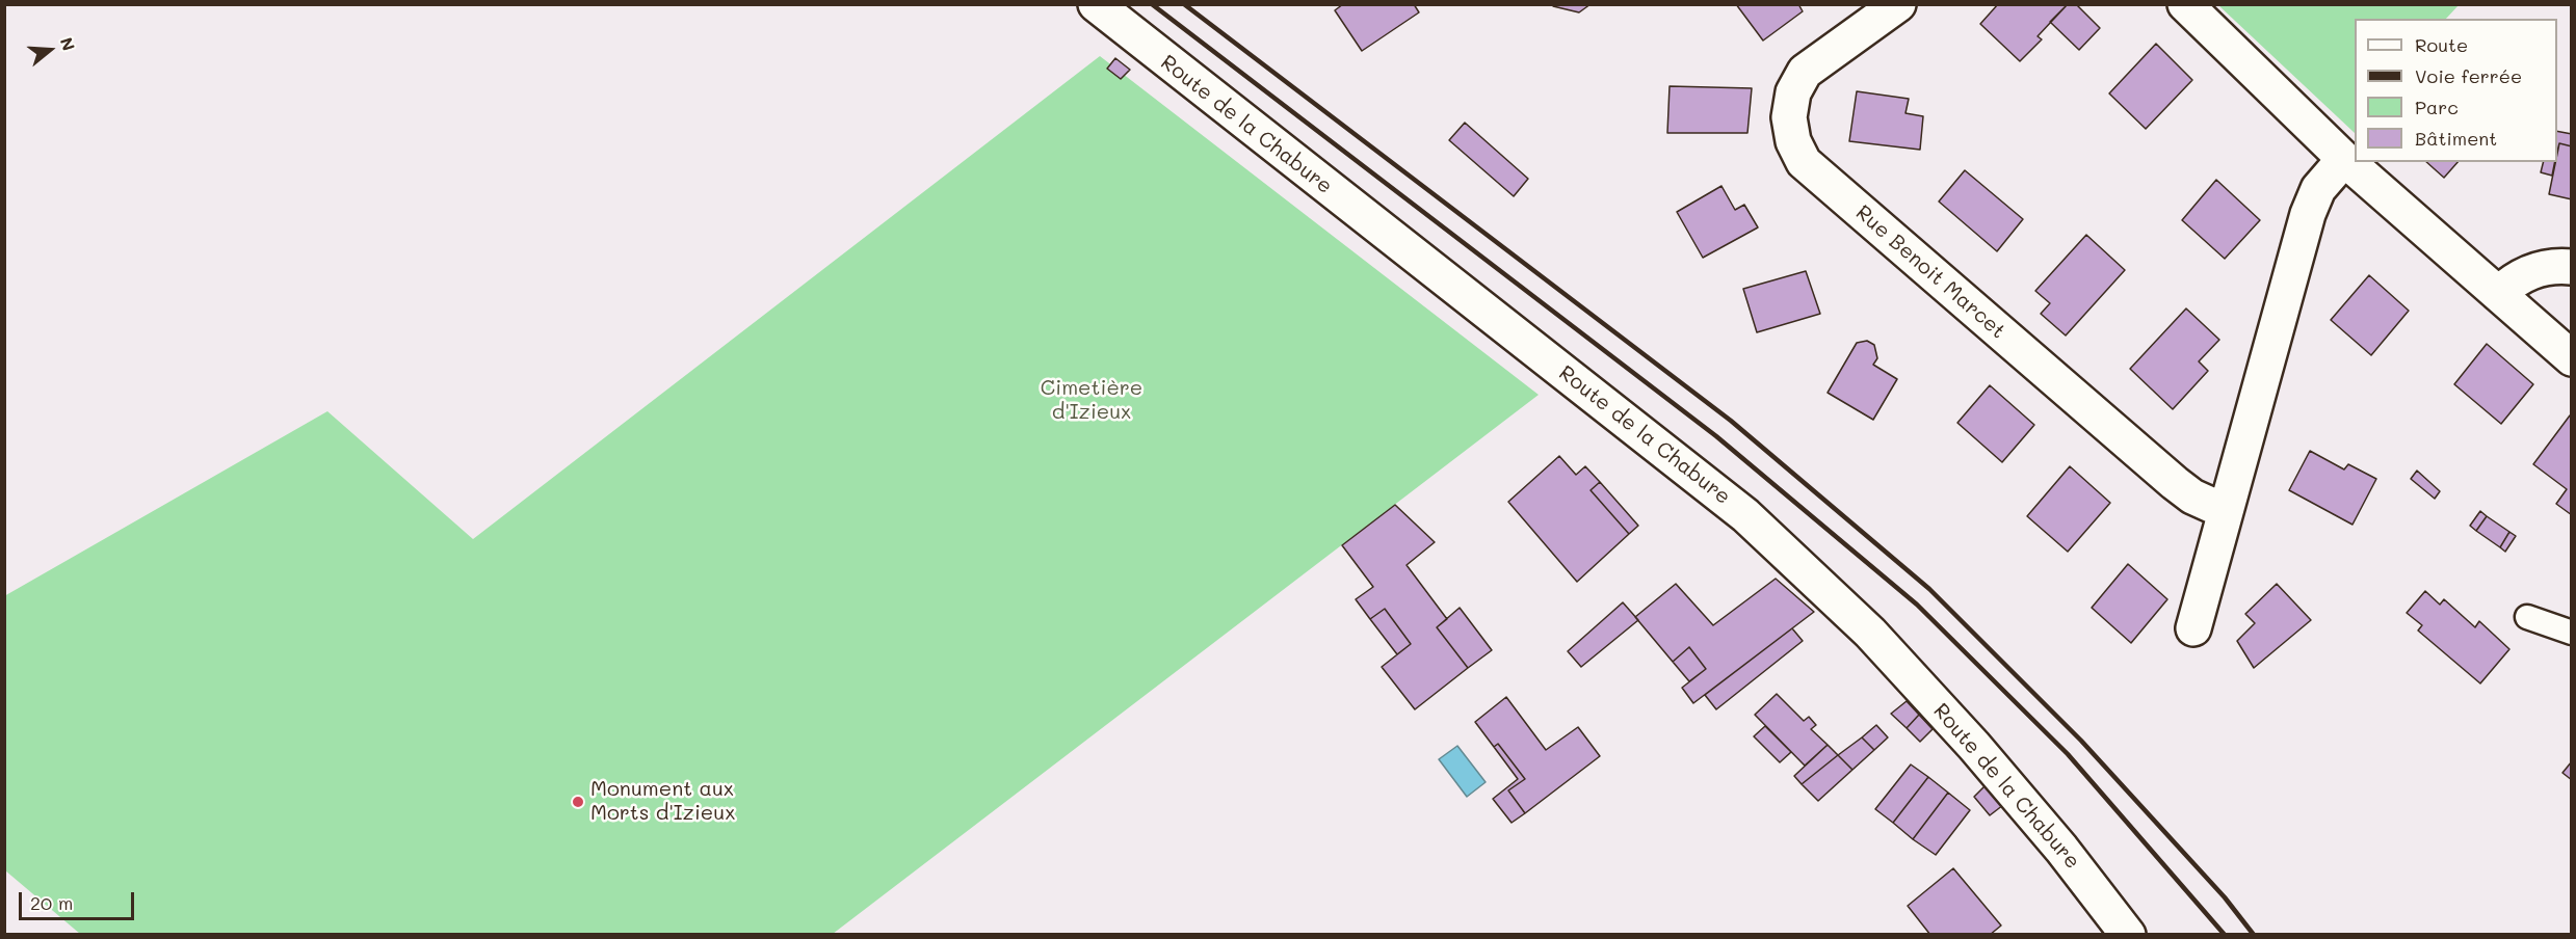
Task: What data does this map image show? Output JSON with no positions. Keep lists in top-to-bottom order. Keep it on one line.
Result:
{"streets":{"street":["Route de la Chabure","Rue Benoit Marcet"]},"parks":["Cimetière d'Izieux"],"places":["Monument aux Morts d'Izieux"],"legend":["Route","Voie ferrée","Parc","Bâtiment"],"scale_bar":"20 m","north":"right"}
